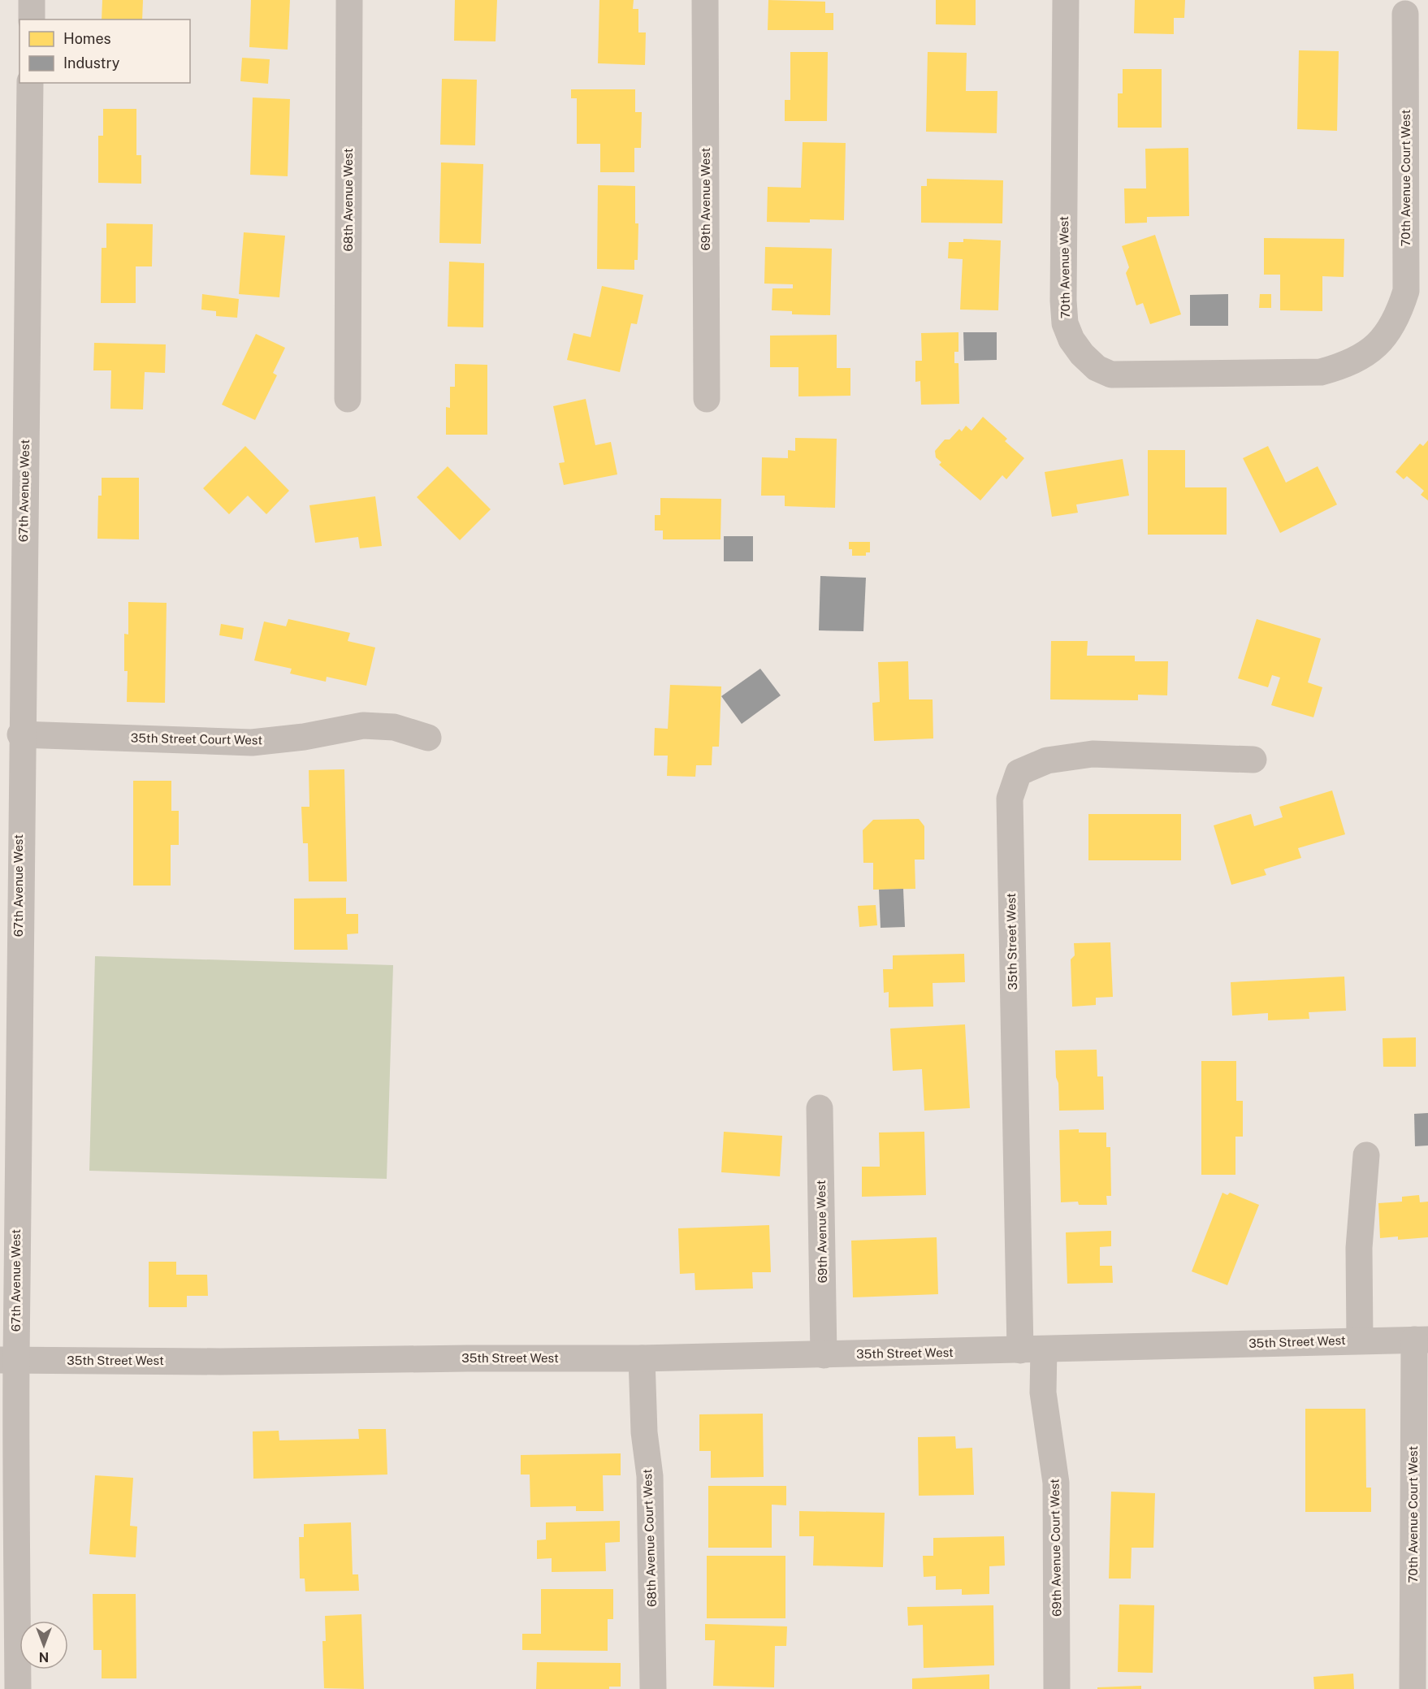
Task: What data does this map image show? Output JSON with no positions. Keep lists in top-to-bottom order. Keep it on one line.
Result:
{"streets":{"street":["70th Avenue Court West","69th Avenue West","68th Avenue West","70th Avenue West","67th Avenue West","35th Street Court West","35th Street West","68th Avenue Court West","69th Avenue Court West"]},"crossings":[["70th Avenue Court West","70th Avenue West"],["70th Avenue Court West","35th Street West"],["69th Avenue West","35th Street West"],["67th Avenue West","35th Street Court West"],["67th Avenue West","35th Street West"],["35th Street West","68th Avenue Court West"],["35th Street West","69th Avenue Court West"]],"legend":["Homes","Industry"],"north":"bottom"}
